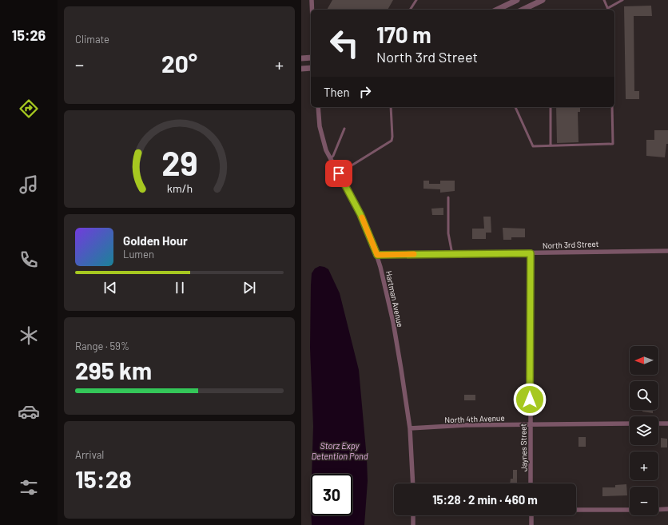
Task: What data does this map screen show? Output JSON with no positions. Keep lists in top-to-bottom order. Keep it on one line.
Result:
{"streets":{"street":["North 3rd Street","Hartman Avenue","North 4th Avenue","Jaynes Street"]},"crossings":[["North 3rd Street","Hartman Avenue"],["North 3rd Street","Jaynes Street"],["Hartman Avenue","North 4th Avenue"],["North 4th Avenue","Jaynes Street"]],"water":["Storz Expy Detention Pond"],"north":"left","page":{"tabs":"15:26","tile":["Climate",["Range · 59%","295 km"],["Arrival","15:28"]],"turn":["170 m","North 3rd Street"],"heat":["−","20°","+"],"then":"Then","song":["Golden Hour","Lumen"],"map_buttons":["+","−"],"limit":"30","trip":"15:28 · 2 min · 460 m","gauge":["29","km/h"]}}
